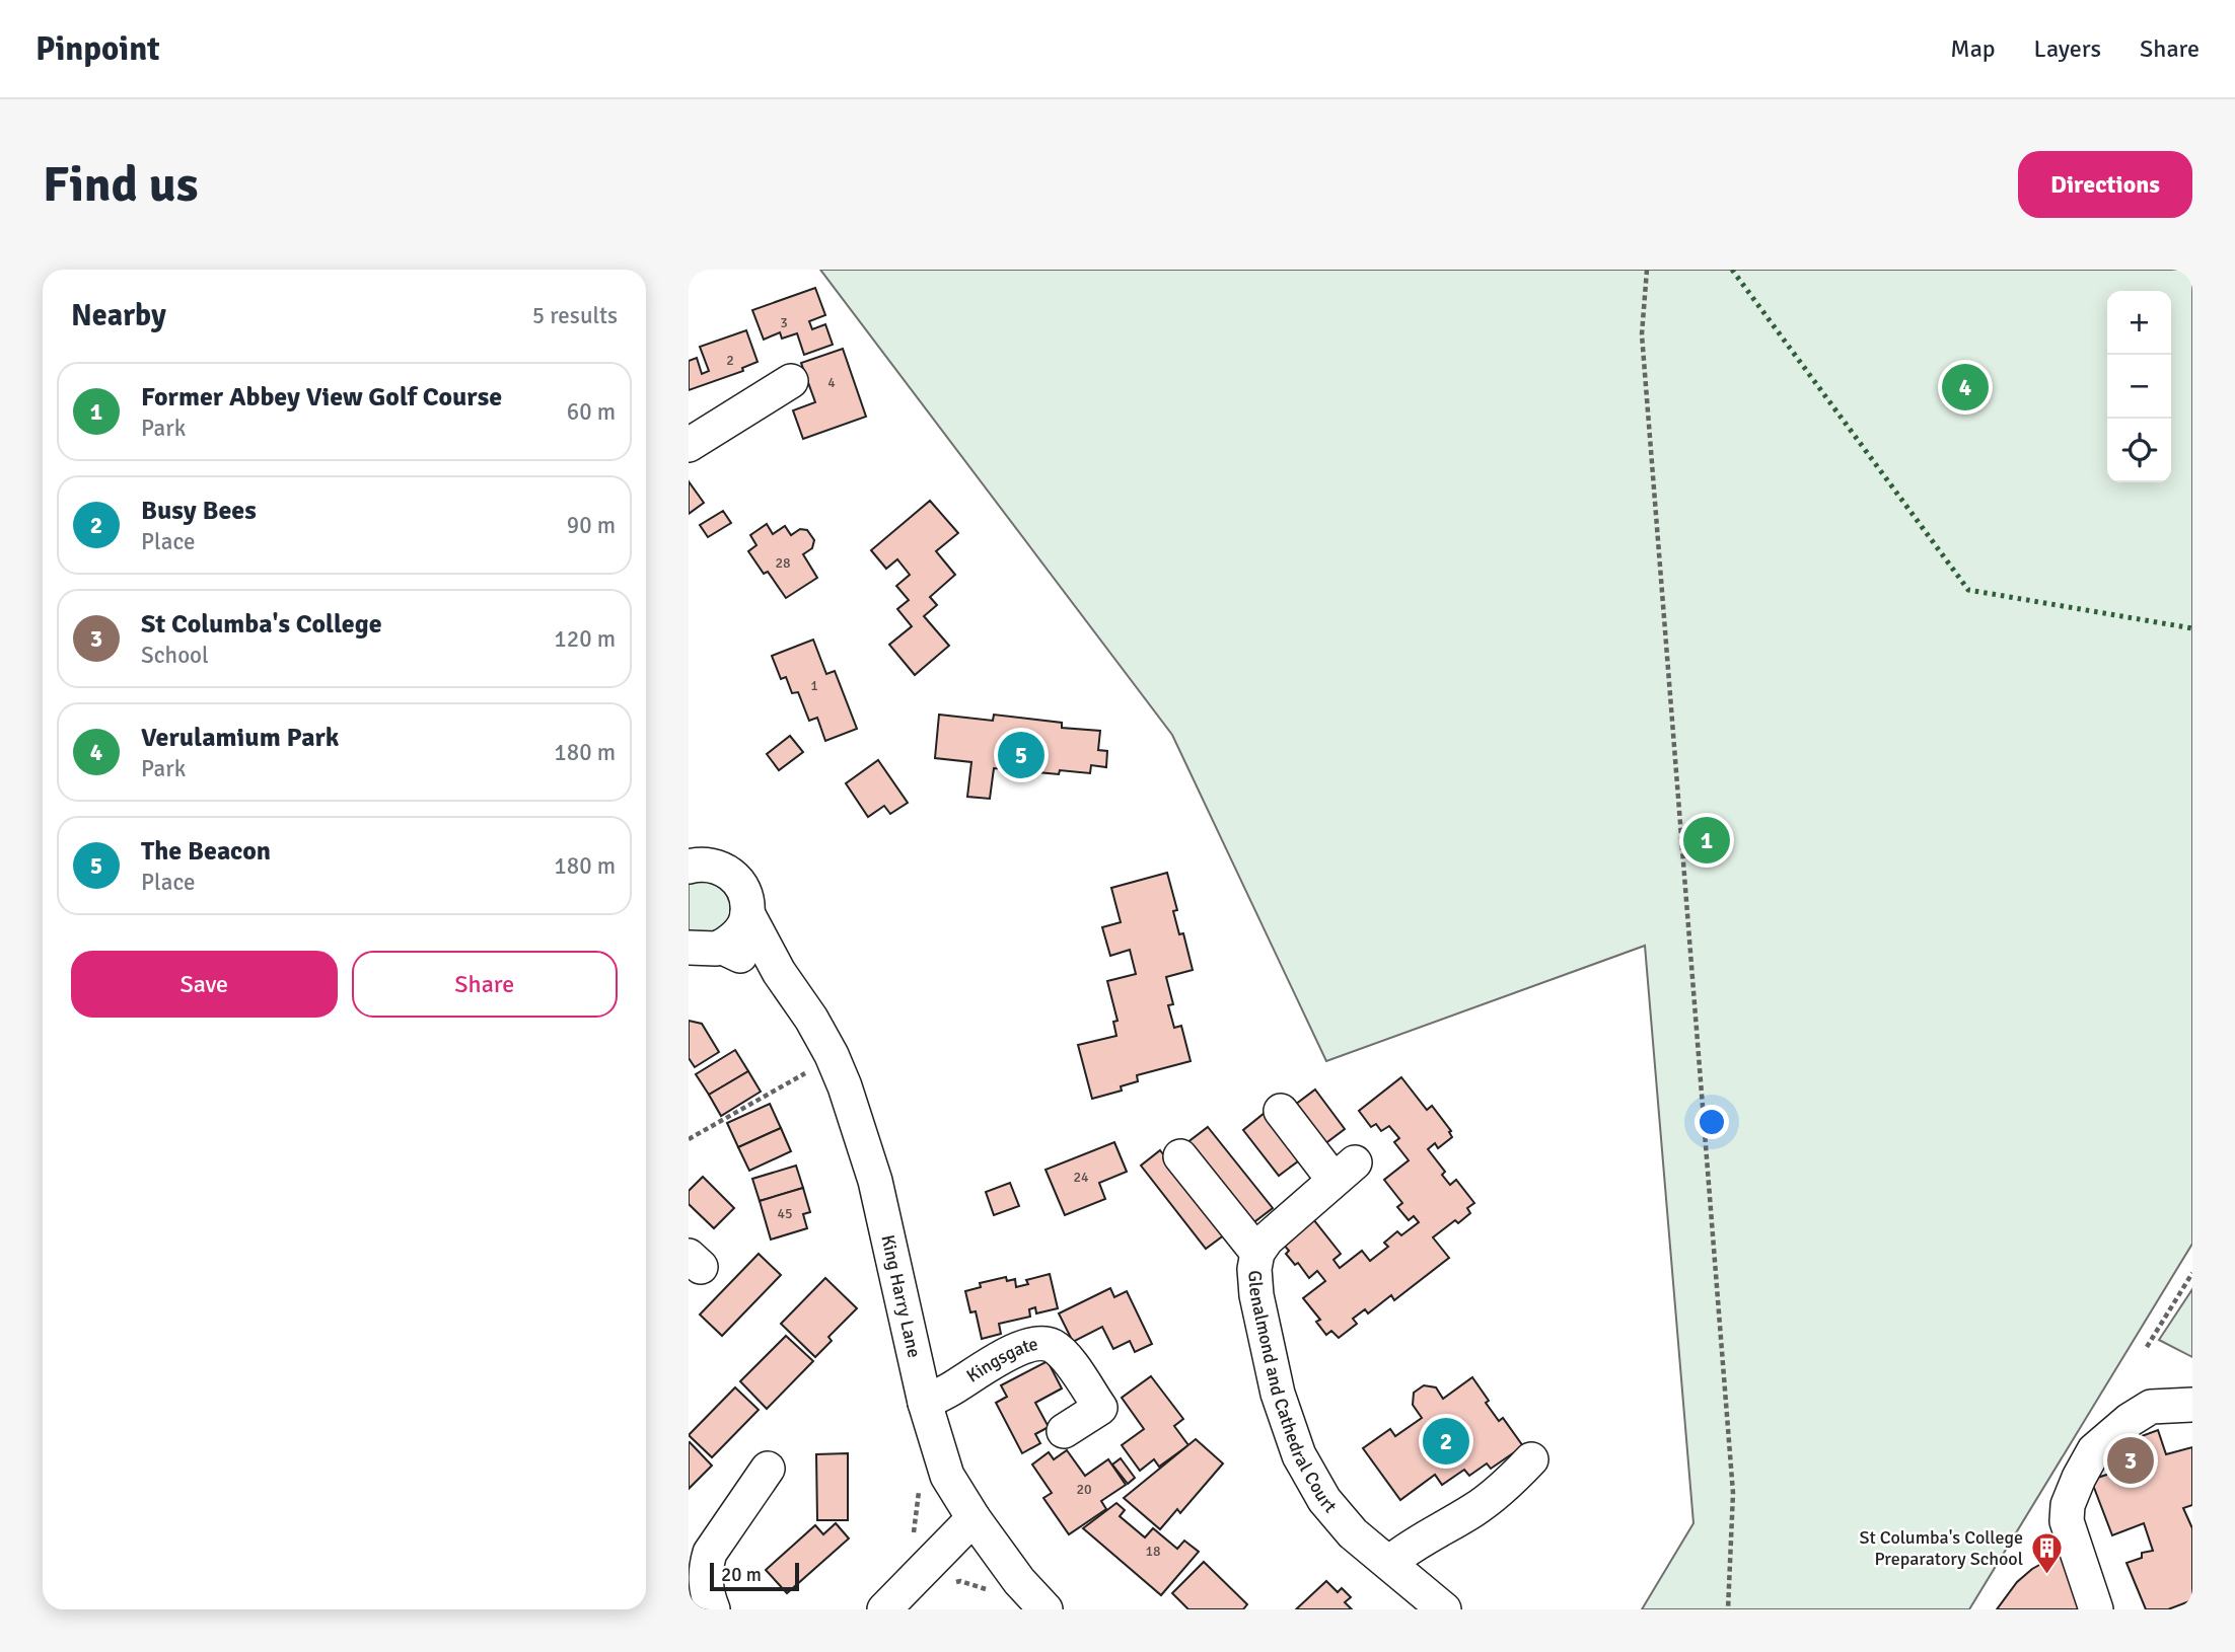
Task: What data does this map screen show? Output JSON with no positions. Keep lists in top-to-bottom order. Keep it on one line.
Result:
{"streets":{"street":["King Harry Lane","Kingsgate","Glenalmond and Cathedral Court"]},"crossings":[["King Harry Lane","Kingsgate"]],"places":{"building":["St Columba's College Preparatory School"]},"house_numbers":["3","2","4","28","1","24","45","20","18"],"scale_bar":"20 m","page":{"header":"Pinpoint","nav":["Map","Layers","Share"],"buttons":["Directions",["Save","Share"]],"title":"Find us","heading":["Nearby","5 results"],"map_buttons":["+","−"],"pins":["4","5","1","2","3"],"list":[{"mark":"1","name":"Former Abbey View Golf Course","note":"Park","value":"60 m"},{"mark":"2","name":"Busy Bees","note":"Place","value":"90 m"},{"mark":"3","name":"St Columba's College","note":"School","value":"120 m"},{"mark":"4","name":"Verulamium Park","note":"Park","value":"180 m"},{"mark":"5","name":"The Beacon","note":"Place","value":"180 m"}],"scale":"20 m"}}
